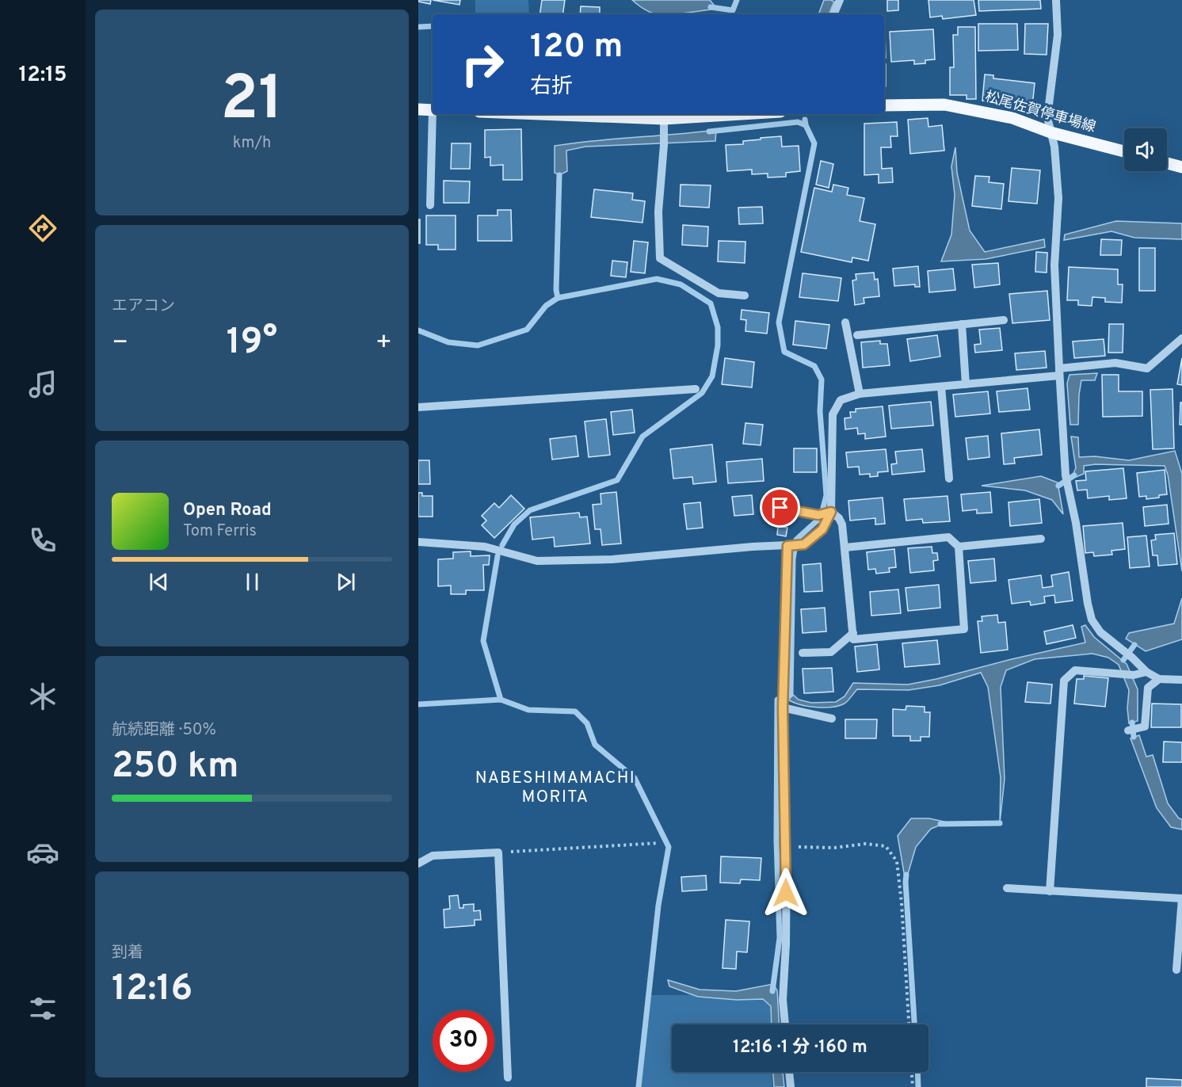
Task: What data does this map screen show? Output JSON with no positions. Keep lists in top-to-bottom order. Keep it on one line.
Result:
{"streets":{"main road":["松尾佐賀停車場線"]},"districts":["NABESHIMAMACHI MORITA"],"page":{"tabs":"12:15","tile":[["21","km/h"],"エアコン",["航続距離 · 50%","250 km"],["到着","12:16"]],"turn":["120 m","右折"],"heat":["−","19°","+"],"song":["Open Road","Tom Ferris"],"limit":"30","trip":"12:16 · 1 分 · 160 m"}}
